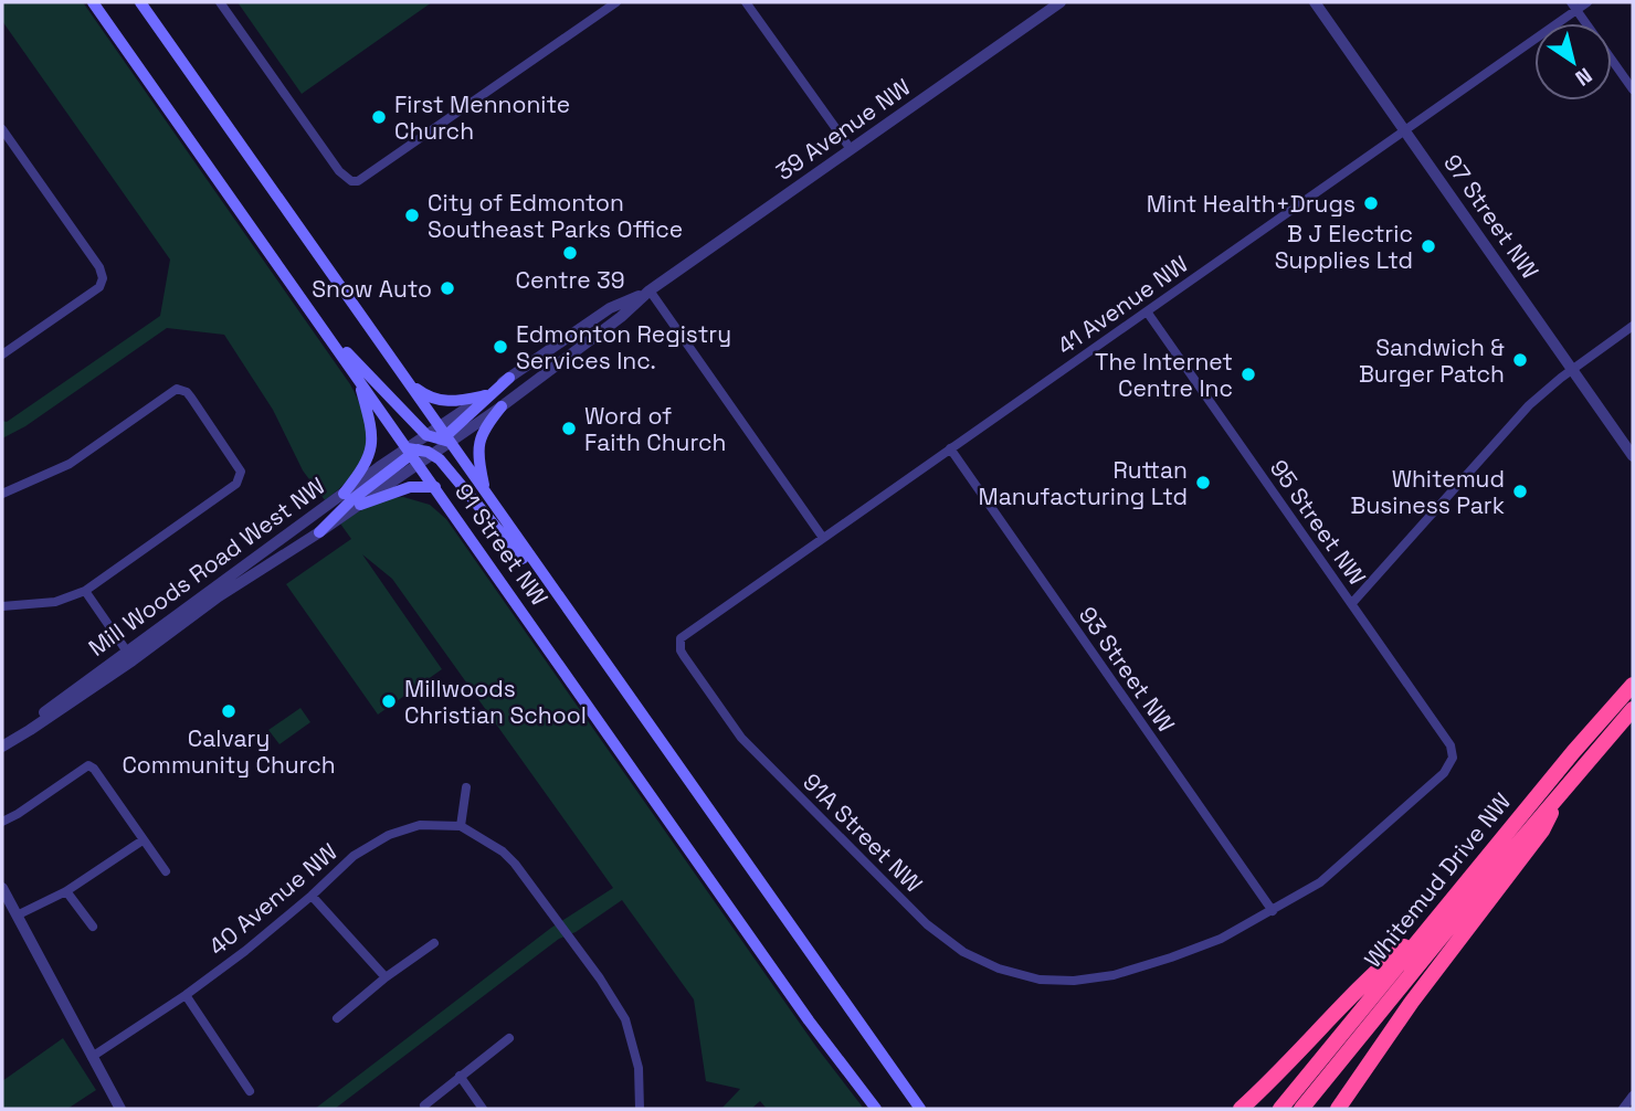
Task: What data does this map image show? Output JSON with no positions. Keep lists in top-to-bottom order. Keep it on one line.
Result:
{"streets":{"highway":["Whitemud Drive NW"],"main road":["91 Street NW"],"street":["39 Avenue NW","97 Street NW","41 Avenue NW","95 Street NW","Mill Woods Road West NW","93 Street NW","91A Street NW","40 Avenue NW"]},"crossings":[["39 Avenue NW","91 Street NW"],["39 Avenue NW","Mill Woods Road West NW"],["97 Street NW","41 Avenue NW"],["41 Avenue NW","95 Street NW"],["41 Avenue NW","93 Street NW"],["41 Avenue NW","91A Street NW"],["95 Street NW","91A Street NW"],["91 Street NW","Mill Woods Road West NW"],["93 Street NW","91A Street NW"]],"places":["First Mennonite Church","Mint Health+Drugs","City of Edmonton Southeast Parks Office","B J Electric Supplies Ltd","Centre 39","Snow Auto","Edmonton Registry Services Inc.","Sandwich & Burger Patch","The Internet Centre Inc","Word of Faith Church","Ruttan Manufacturing Ltd","Whitemud Business Park","Millwoods Christian School","Calvary Community Church"],"north":"bottom right"}
